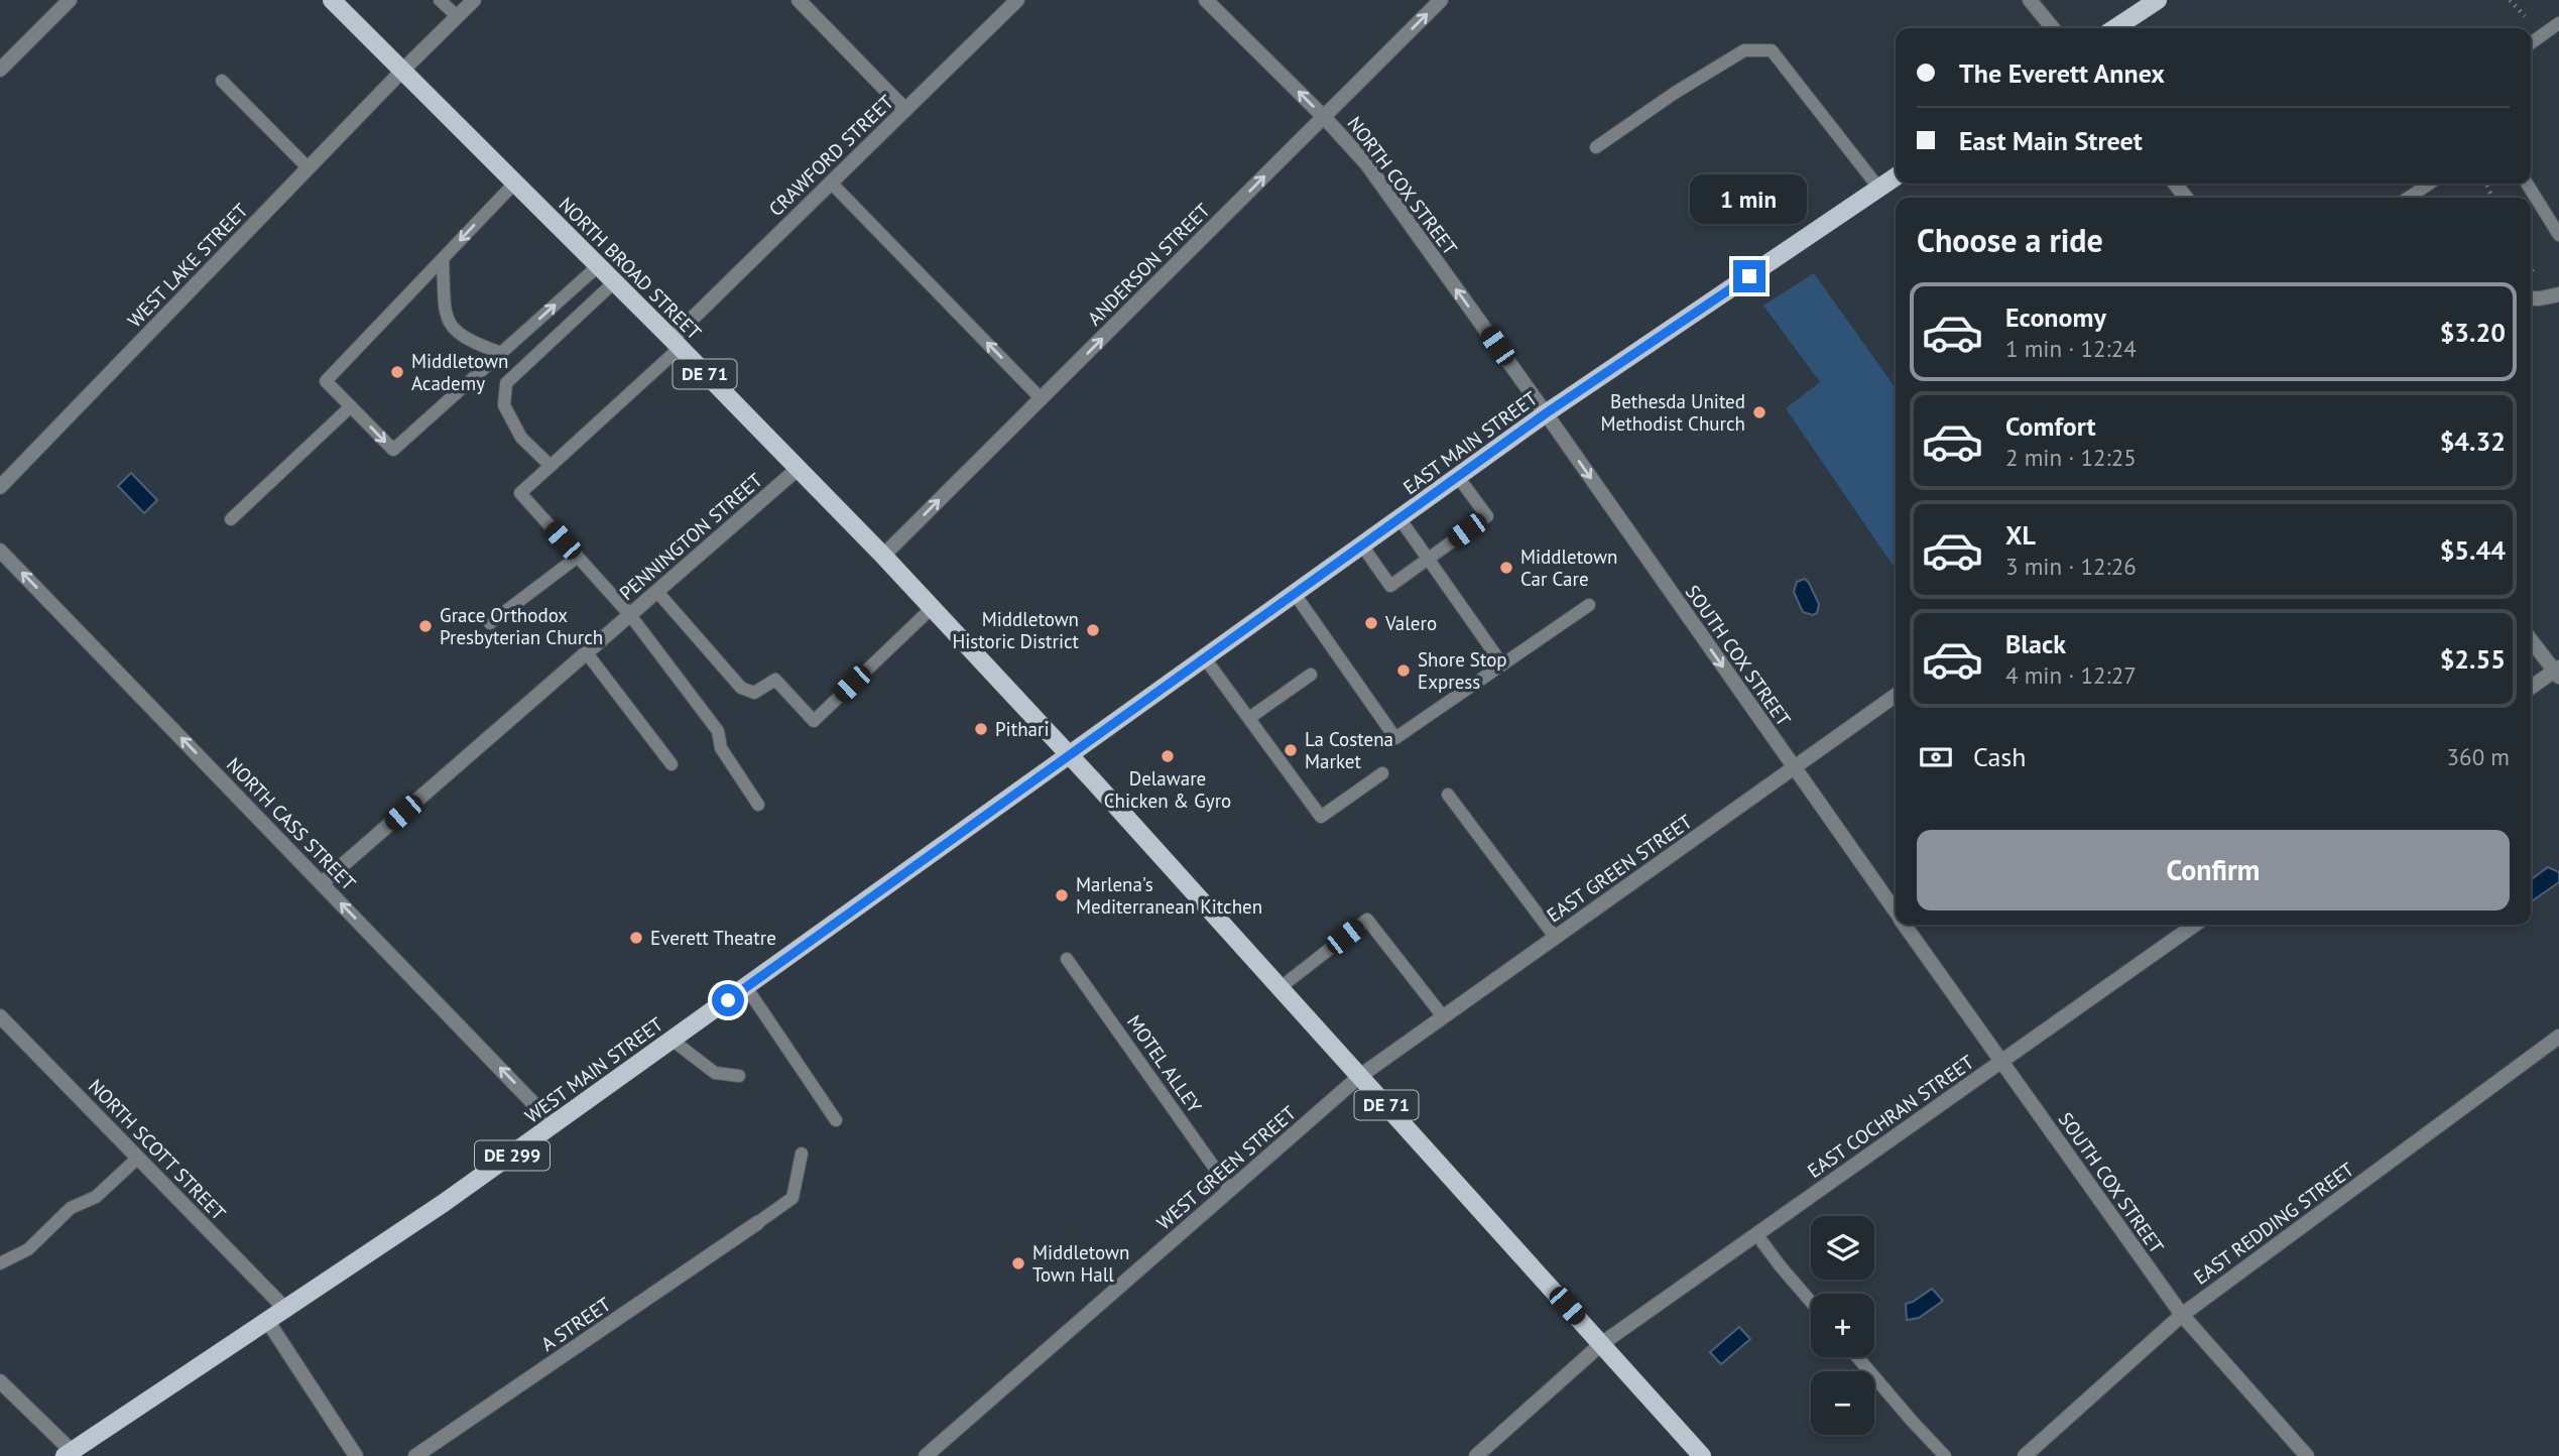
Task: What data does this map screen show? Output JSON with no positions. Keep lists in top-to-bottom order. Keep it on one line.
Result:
{"streets":{"main road":["NORTH BROAD STREET","DE 71","EAST MAIN STREET","WEST MAIN STREET","DE 299"],"street":["CRAWFORD STREET","NORTH COX STREET","ANDERSON STREET","WEST LAKE STREET","PENNINGTON STREET","SOUTH COX STREET","NORTH CASS STREET","EAST GREEN STREET","EAST COCHRAN STREET","NORTH SCOTT STREET","WEST GREEN STREET","EAST REDDING STREET","A STREET"],"lane":["MOTEL ALLEY"]},"crossings":[["CRAWFORD STREET","NORTH BROAD STREET"],["NORTH COX STREET","ANDERSON STREET"],["NORTH COX STREET","EAST MAIN STREET"],["NORTH COX STREET","SOUTH COX STREET"],["ANDERSON STREET","NORTH BROAD STREET"],["WEST LAKE STREET","NORTH BROAD STREET"],["NORTH BROAD STREET","DE 71"],["NORTH BROAD STREET","EAST MAIN STREET"],["NORTH BROAD STREET","PENNINGTON STREET"],["NORTH BROAD STREET","WEST MAIN STREET"],["DE 71","EAST MAIN STREET"],["DE 71","EAST GREEN STREET"],["DE 71","WEST MAIN STREET"],["DE 71","EAST COCHRAN STREET"],["DE 71","WEST GREEN STREET"],["EAST MAIN STREET","SOUTH COX STREET"],["EAST MAIN STREET","WEST MAIN STREET"],["PENNINGTON STREET","NORTH CASS STREET"],["SOUTH COX STREET","EAST GREEN STREET"],["SOUTH COX STREET","EAST COCHRAN STREET"],["SOUTH COX STREET","EAST REDDING STREET"],["NORTH CASS STREET","WEST MAIN STREET"],["EAST GREEN STREET","WEST GREEN STREET"],["MOTEL ALLEY","WEST GREEN STREET"],["WEST MAIN STREET","NORTH SCOTT STREET"]],"one_way":["NORTH COX STREET","ANDERSON STREET","NORTH CASS STREET"],"places":["Middletown Academy","Bethesda United Methodist Church","Middletown Car Care","Valero","Grace Orthodox Presbyterian Church","Middletown Historic District","Shore Stop Express","Pithari","La Costena Market","Delaware Chicken & Gyro","Marlena's Mediterranean Kitchen","Everett Theatre","Middletown Town Hall"],"page":{"banner":["The Everett Annex","East Main Street"],"bubble":"1 min","heading":"Choose a ride","list":[{"name":"Economy","note":"1 min · 12:24","value":"$3.20"},{"name":"Comfort","note":"2 min · 12:25","value":"$4.32"},{"name":"XL","note":"3 min · 12:26","value":"$5.44"},{"name":"Black","note":"4 min · 12:27","value":"$2.55"}],"pay":["Cash","360 m"],"buttons":"Confirm","map_buttons":["+","−"]}}
